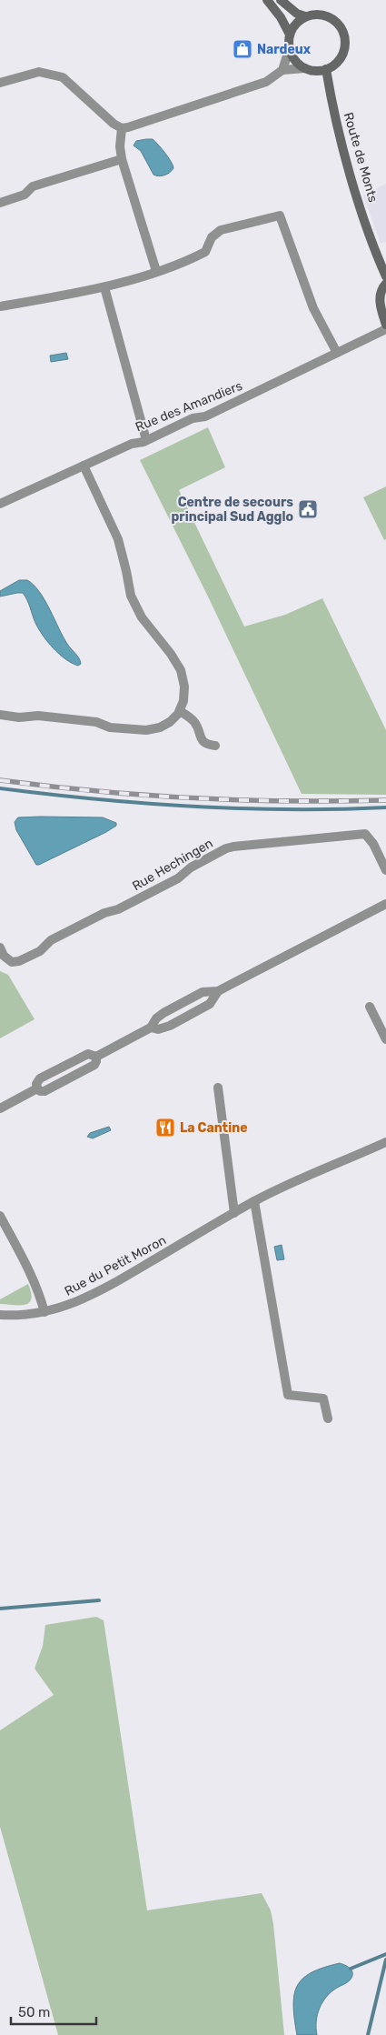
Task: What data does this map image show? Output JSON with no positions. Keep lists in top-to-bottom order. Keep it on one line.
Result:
{"streets":{"main road":["Route de Monts"],"street":["Rue des Amandiers","Rue Hechingen","Rue du Petit Moron"]},"places":{"shop":["Nardeux"],"public building":["Centre de secours principal Sud Agglo"],"restaurant":["La Cantine"]},"scale_bar":"50 m"}
